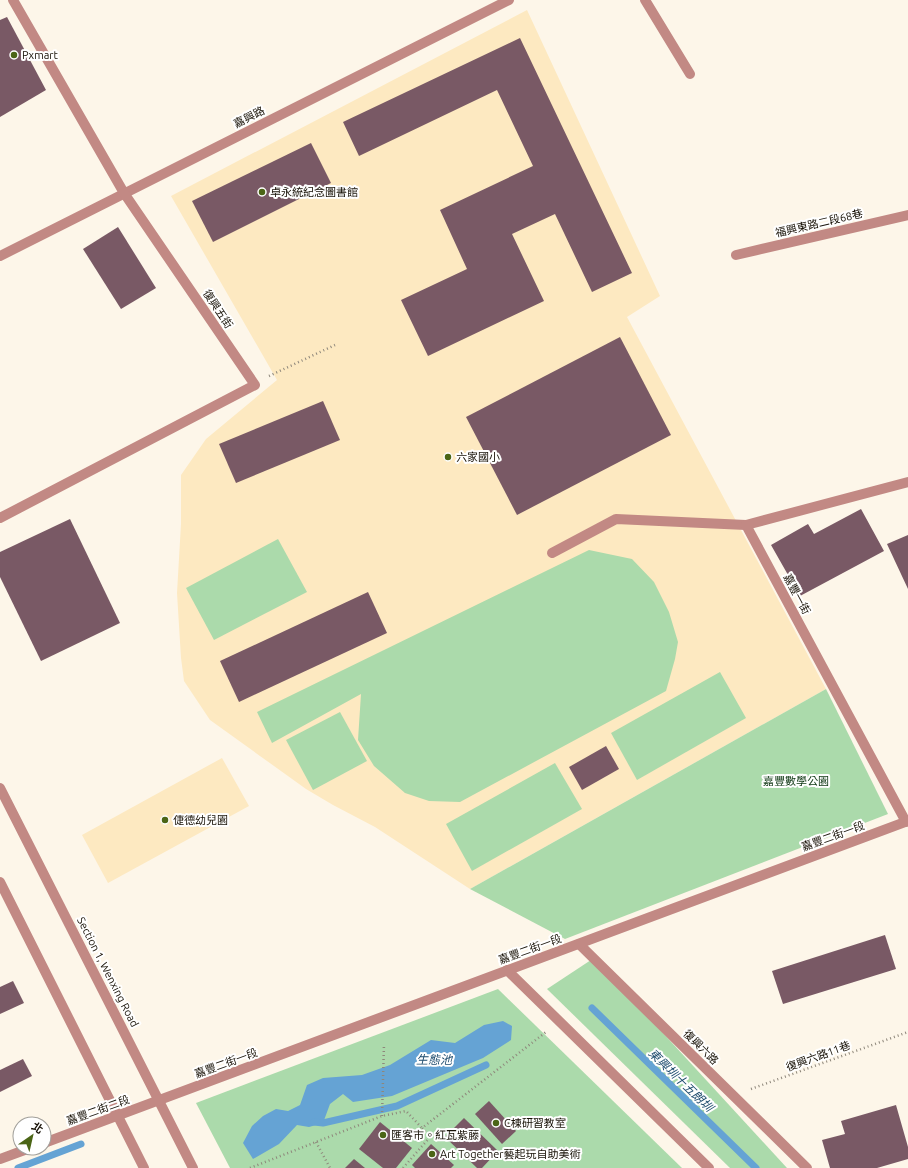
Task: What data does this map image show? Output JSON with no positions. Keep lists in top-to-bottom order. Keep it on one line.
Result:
{"streets":{"street":["嘉興路","福興東路二段68巷","復興五街","嘉豐一街","嘉豐二街一段","Section 1, Wenxing Road","復興六路","嘉豐二街二段"],"path":["復興六路11巷"]},"crossings":[["嘉興路","復興五街"],["嘉豐一街","嘉豐二街一段"],["嘉豐二街一段","Section 1, Wenxing Road"],["嘉豐二街一段","復興六路"],["嘉豐二街一段","嘉豐二街二段"],["Section 1, Wenxing Road","嘉豐二街二段"],["復興六路","復興六路11巷"]],"water":["生態池","東興圳十五朗圳"],"parks":["嘉豐數學公園"],"places":["Pxmart","卓永統紀念圖書館","六家國小","倢德幼兒園","C棟研習教室","匯客市。紅瓦紫藤","Art Together藝起玩自助美術"],"north":"top right"}
